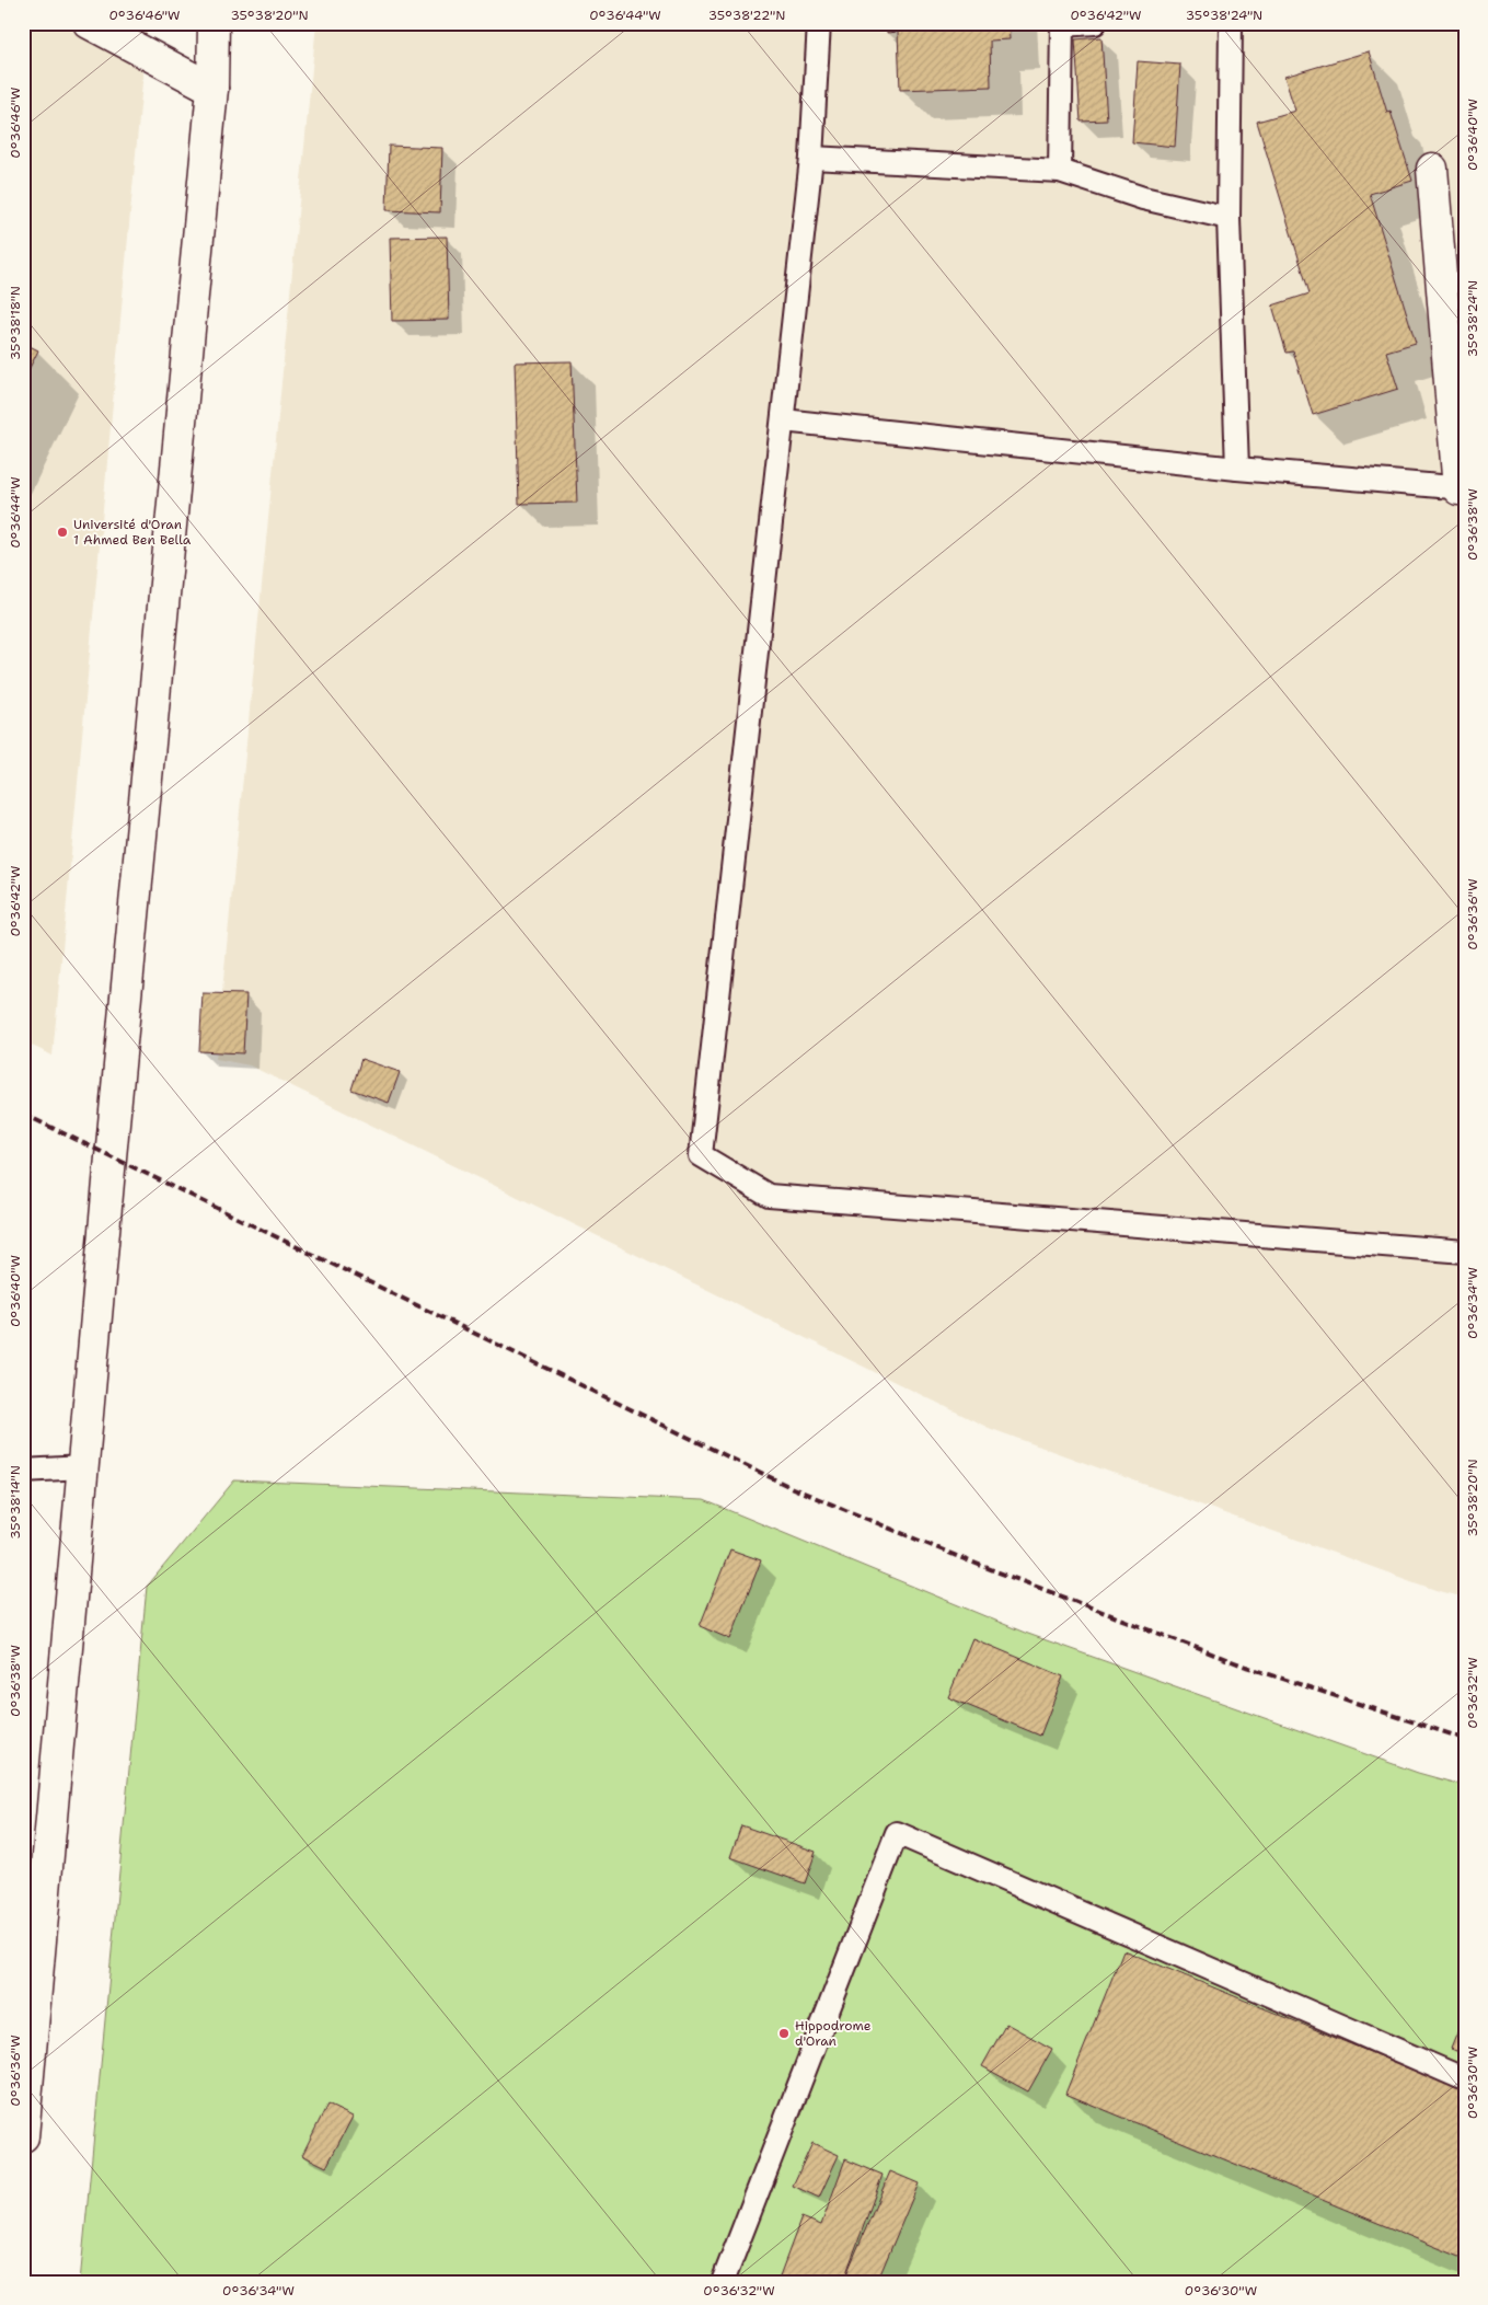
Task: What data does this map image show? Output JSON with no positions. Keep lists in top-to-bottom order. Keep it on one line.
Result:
{"places":["Université d'Oran 1 Ahmed Ben Bella","Hippodrome d'Oran"],"coordinates":["0°36'46\"W","35°38'20\"N","0°36'44\"W","35°38'22\"N","0°36'42\"W","35°38'24\"N","0°36'40\"W","35°38'18\"N","0°36'38\"W","0°36'36\"W","0°36'34\"W","35°38'14\"N","0°36'32\"W","0°36'30\"W"]}
